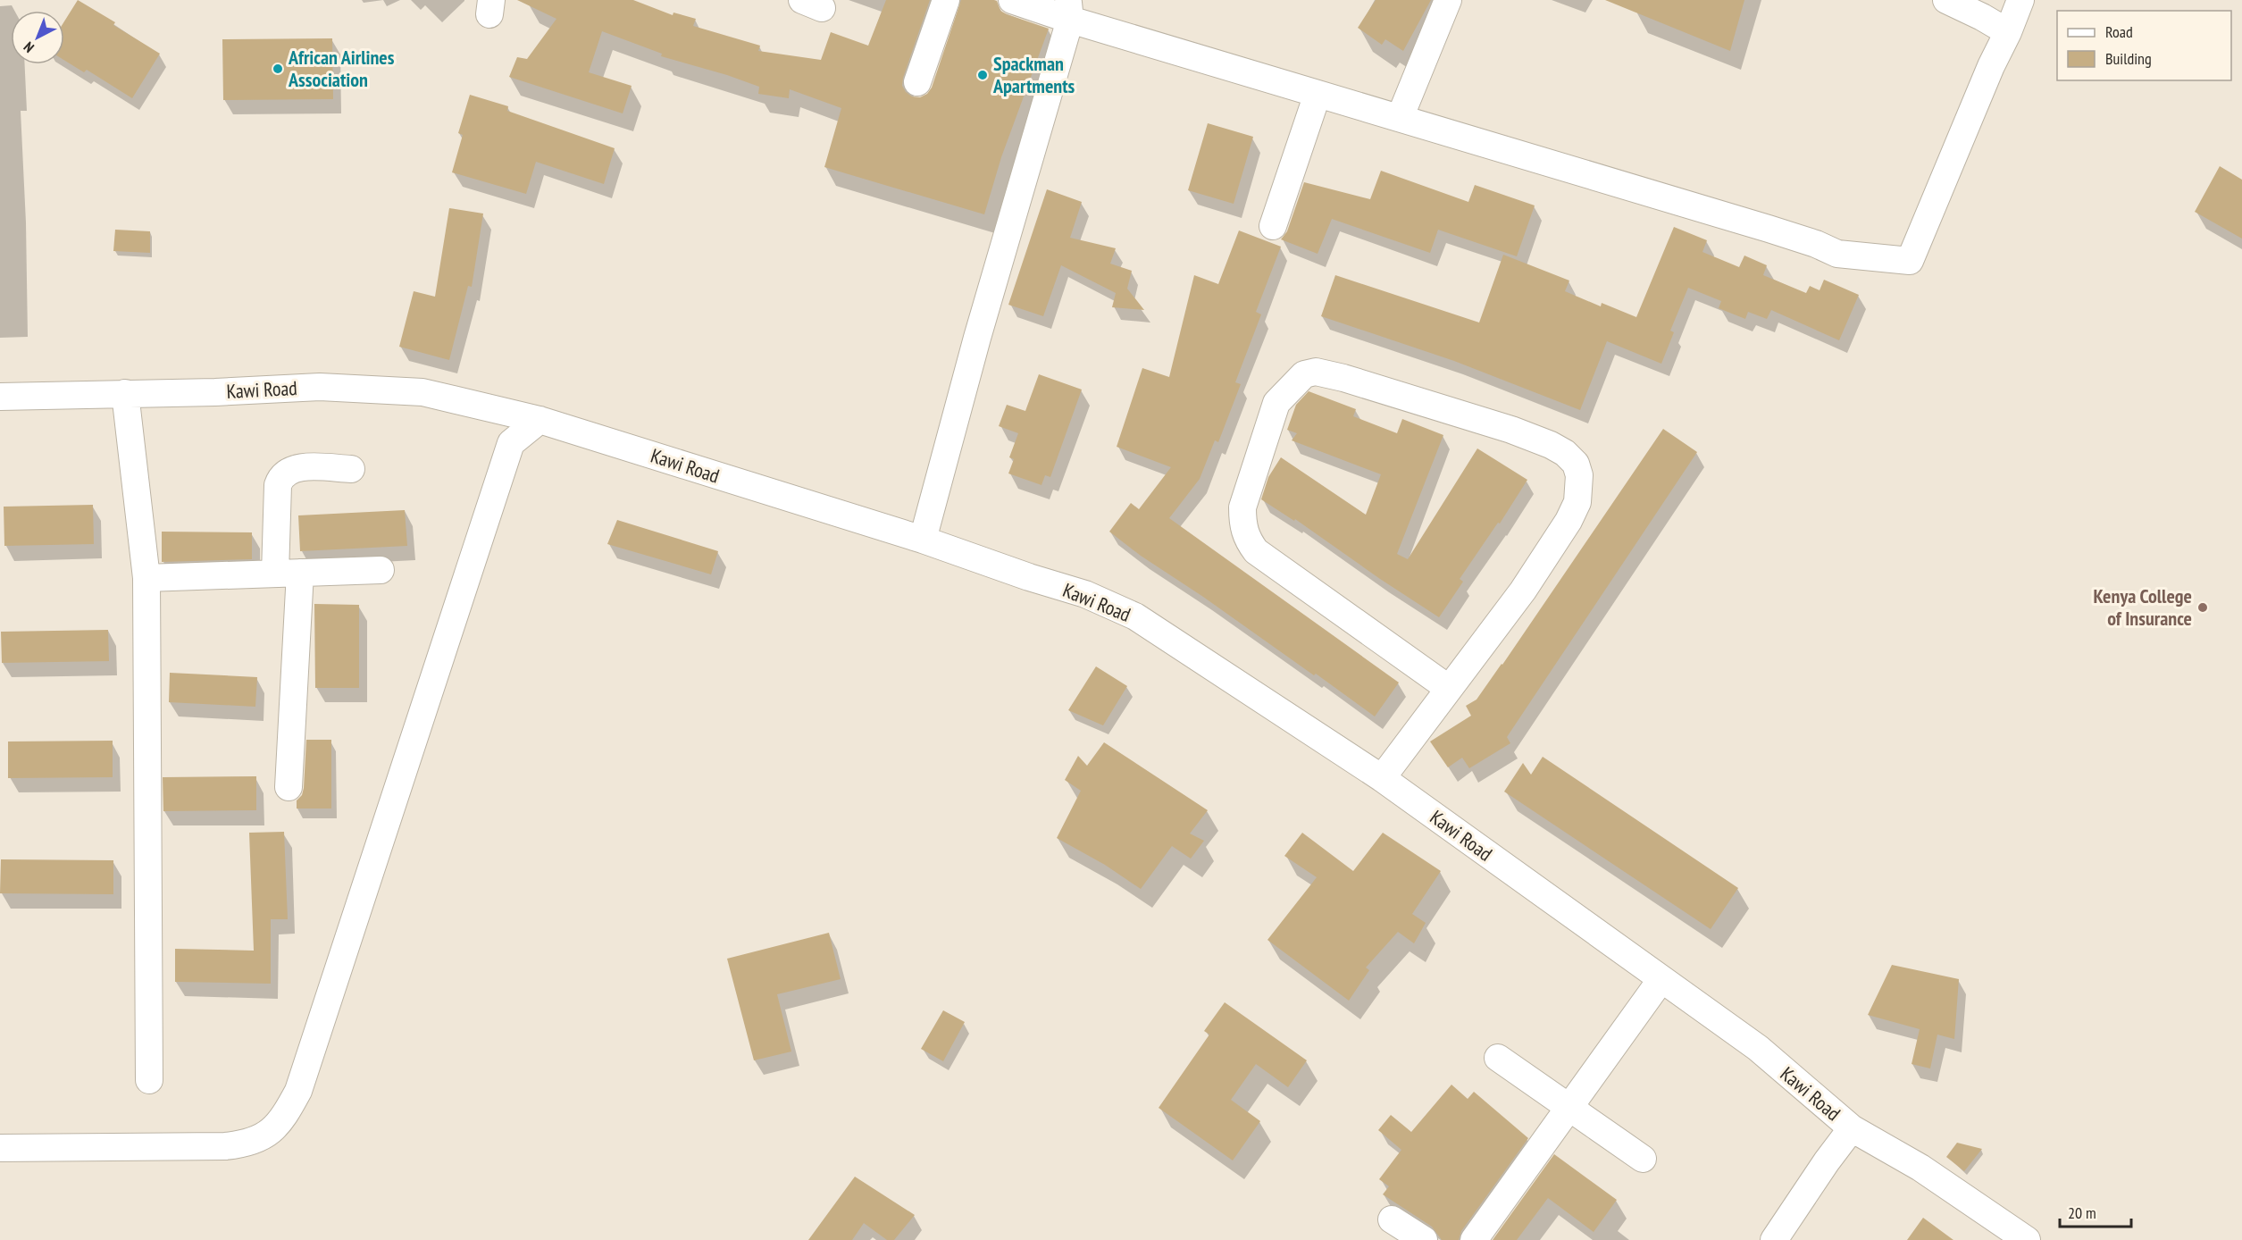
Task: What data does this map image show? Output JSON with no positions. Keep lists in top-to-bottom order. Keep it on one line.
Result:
{"streets":{"street":["Kawi Road"]},"places":["African Airlines Association","Spackman Apartments","Kenya College of Insurance"],"legend":["Road","Building"],"scale_bar":"20 m","north":"bottom left"}
